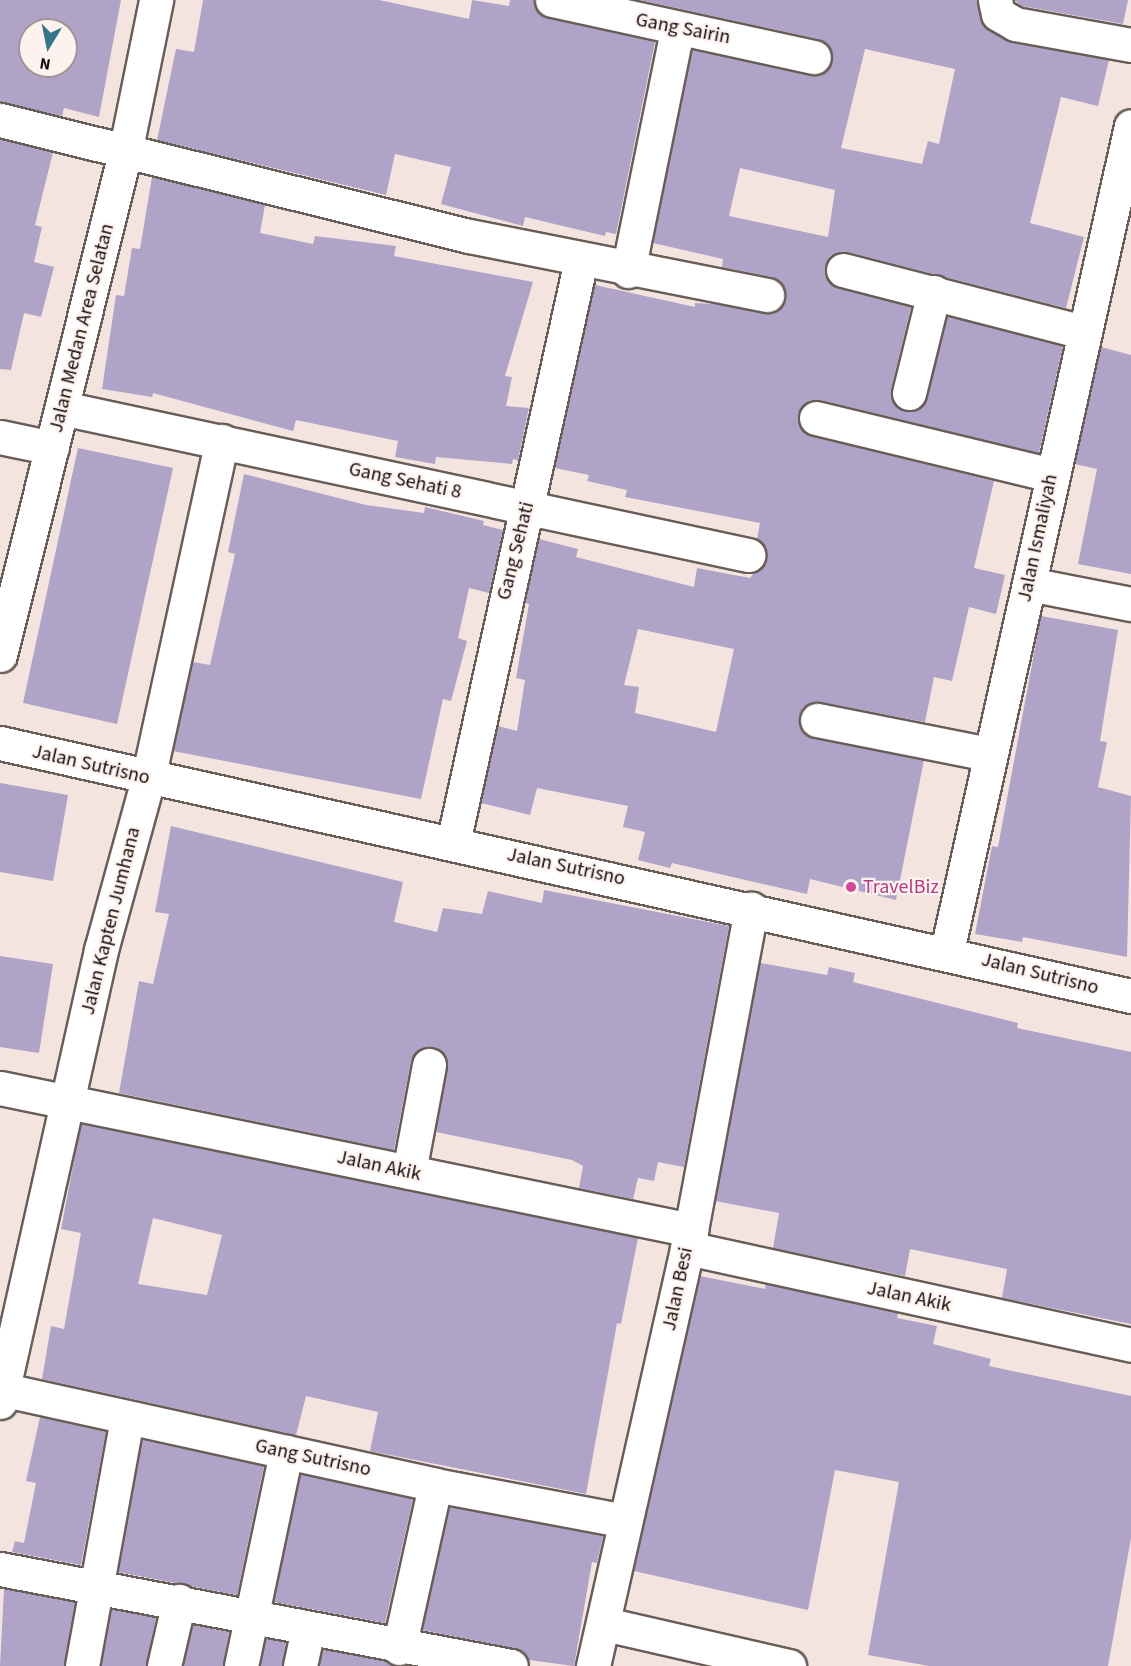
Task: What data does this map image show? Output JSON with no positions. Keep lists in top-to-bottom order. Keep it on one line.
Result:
{"streets":{"street":["Gang Sairin","Jalan Medan Area Selatan","Gang Sehati 8","Jalan Ismaliyah","Gang Sehati","Jalan Sutrisno","Jalan Kapten Jumhana","Jalan Akik","Jalan Besi","Gang Sutrisno"]},"crossings":[["Jalan Medan Area Selatan","Gang Sehati 8"],["Gang Sehati 8","Gang Sehati"],["Gang Sehati 8","Jalan Kapten Jumhana"],["Jalan Ismaliyah","Jalan Sutrisno"],["Gang Sehati","Jalan Sutrisno"],["Jalan Sutrisno","Jalan Kapten Jumhana"],["Jalan Sutrisno","Jalan Besi"],["Jalan Kapten Jumhana","Jalan Akik"],["Jalan Kapten Jumhana","Gang Sutrisno"],["Jalan Akik","Jalan Besi"],["Jalan Besi","Gang Sutrisno"]],"places":["TravelBiz"],"north":"bottom"}
